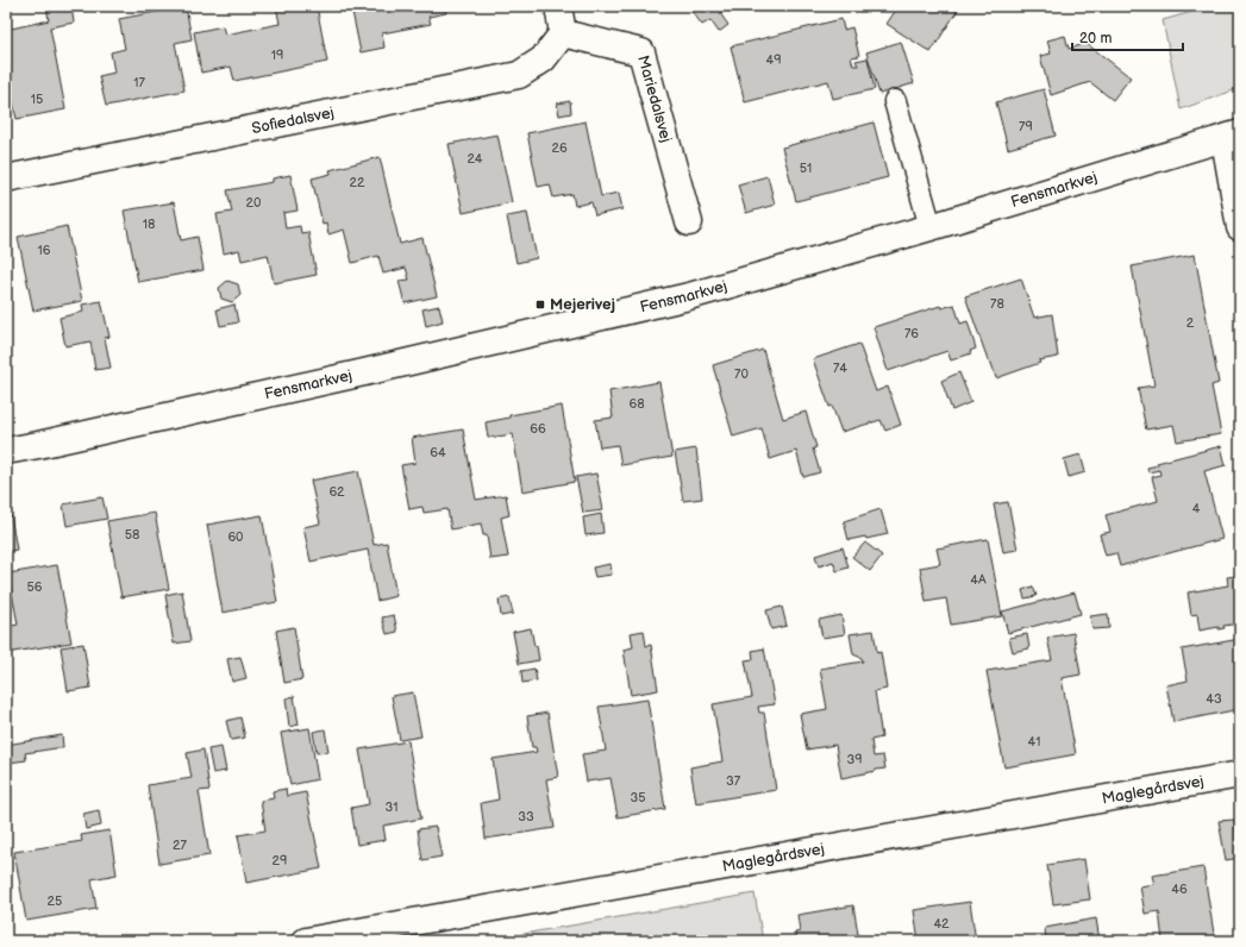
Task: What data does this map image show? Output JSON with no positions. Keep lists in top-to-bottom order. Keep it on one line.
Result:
{"streets":{"street":["Mariedalsvej","Sofiedalsvej","Fensmarkvej","Maglegårdsvej"]},"crossings":[["Mariedalsvej","Sofiedalsvej"]],"places":{"transit":["Mejerivej"]},"house_numbers":["19","49","17","15","79","26","24","51","22","20","18","16","78","2","76","74","70","68","66","64","62","4","58","60","4A","56","43","41","39","37","35","31","33","27","29","46","25","42"],"scale_bar":"20 m"}
